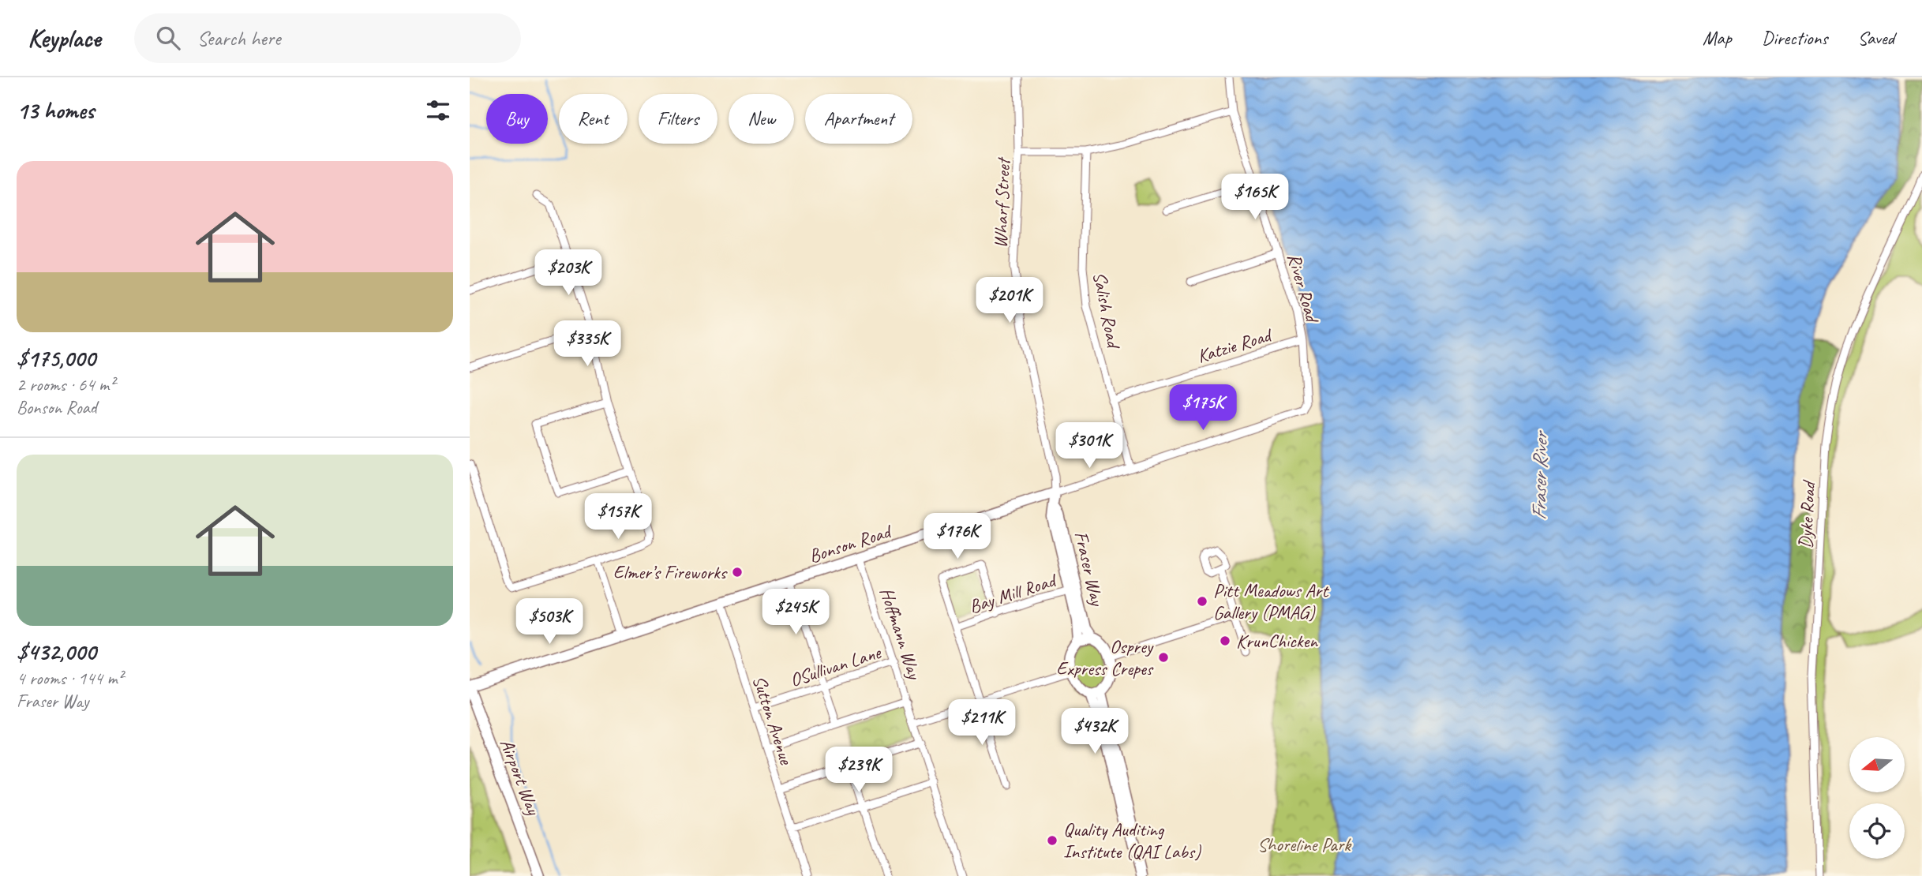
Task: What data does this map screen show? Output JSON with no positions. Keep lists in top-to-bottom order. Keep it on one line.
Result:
{"streets":{"street":["Wharf Street","River Road","Salish Road","Katzie Road","Dyke Road","Bonson Road","Fraser Way","Bay Mill Road","Hoffmann Way","OSullivan Lane","Sutton Avenue","Airport Way"]},"crossings":[["Wharf Street","Bonson Road"],["Wharf Street","Fraser Way"],["River Road","Katzie Road"],["River Road","Bonson Road"],["Salish Road","Katzie Road"],["Salish Road","Bonson Road"],["Bonson Road","Fraser Way"],["Bonson Road","Hoffmann Way"],["Bonson Road","Sutton Avenue"],["Bonson Road","Airport Way"],["Fraser Way","Bay Mill Road"],["Hoffmann Way","OSullivan Lane"],["OSullivan Lane","Sutton Avenue"]],"water":["Fraser River"],"parks":["Shoreline Park"],"places":["Elmer’s Fireworks","Pitt Meadows Art Gallery (PMAG)","KrunChicken","Osprey Express Crepes","Quality Auditing Institute (QAI Labs)"],"north":"left","page":{"header":"Keyplace","search":"Search here","nav":["Map","Directions","Saved"],"heading":"13 homes","chip":["Buy","Rent","Filters","New","Apartment"],"list":[{"name":"$175,000","note":"2 rooms · 64 m² · Bonson Road"},{"name":"$432,000","note":"4 rooms · 144 m² · Fraser Way"}],"price":["$165K","$203K","$201K","$335K","$175K","$301K","$157K","$176K","$245K","$503K","$211K","$432K","$239K"]}}
